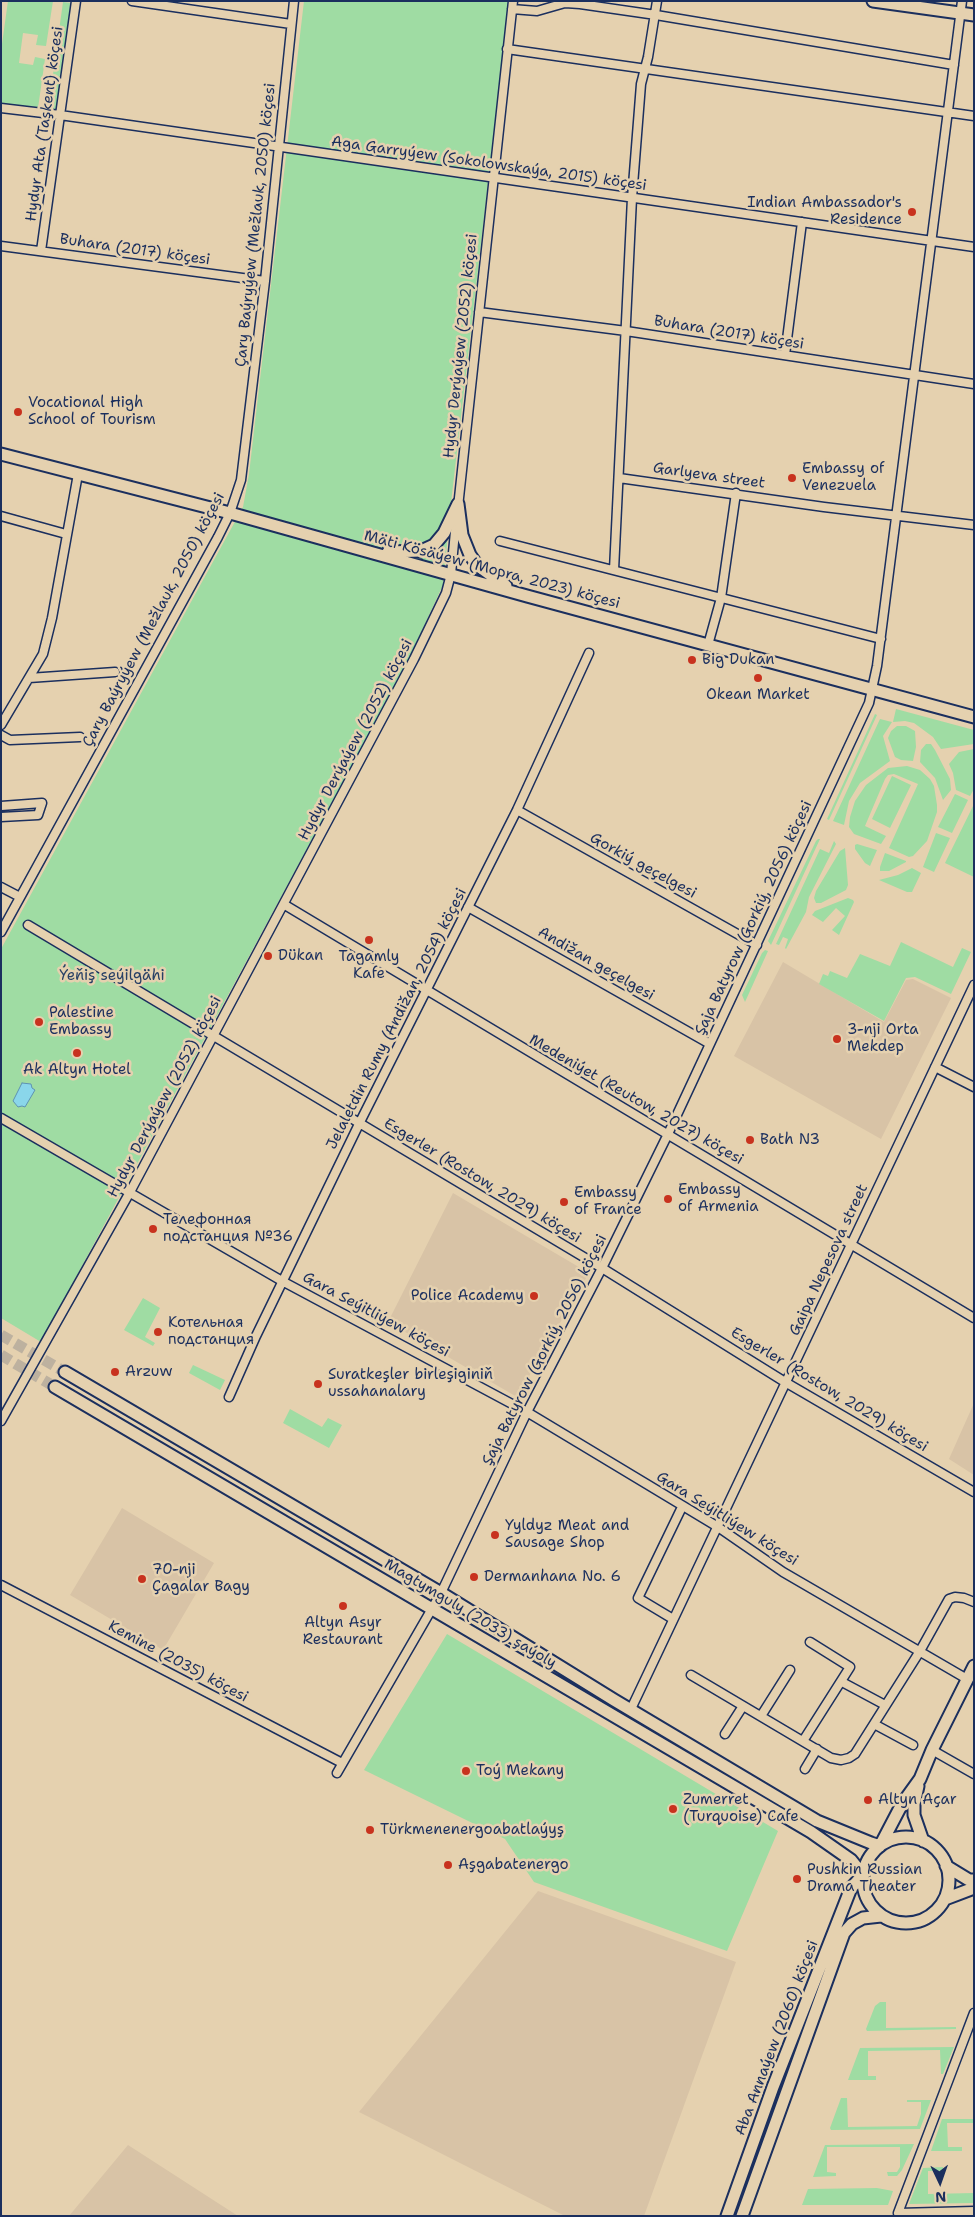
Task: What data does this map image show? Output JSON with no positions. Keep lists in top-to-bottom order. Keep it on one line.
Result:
{"streets":{"main road":["Mäti Kösäýew (Mopra, 2023) köçesi","Magtymguly (2033) şaýoly","Aba Annaýew (2060) köçesi"],"street":["Hydyr Ata (Taşkent) köçesi","Aga Garryýew (Sokolowskaýa, 2015) köçesi","Çary Baýryýew (Mežlauk, 2050) köçesi","Buhara (2017) köçesi","Hydyr Derýaýew (2052) köçesi","Garlyeva street","Gorkiý geçelgesi","Şaja Batyrow (Gorkiý, 2056) köçesi","Andižan geçelgesi","Jelaletdin Rumy (Andižan, 2054) köçesi","Medeniýet (Reutow, 2027) köçesi","Esgerler (Rostow, 2029) köçesi","Gaipa Nepesova street","Gara Seýitliýew köçesi","Kemine (2035) köçesi"]},"crossings":[["Hydyr Ata (Taşkent) köçesi","Aga Garryýew (Sokolowskaýa, 2015) köçesi"],["Hydyr Ata (Taşkent) köçesi","Buhara (2017) köçesi"],["Aga Garryýew (Sokolowskaýa, 2015) köçesi","Çary Baýryýew (Mežlauk, 2050) köçesi"],["Aga Garryýew (Sokolowskaýa, 2015) köçesi","Hydyr Derýaýew (2052) köçesi"],["Aga Garryýew (Sokolowskaýa, 2015) köçesi","Şaja Batyrow (Gorkiý, 2056) köçesi"],["Çary Baýryýew (Mežlauk, 2050) köçesi","Buhara (2017) köçesi"],["Çary Baýryýew (Mežlauk, 2050) köçesi","Mäti Kösäýew (Mopra, 2023) köçesi"],["Buhara (2017) köçesi","Hydyr Derýaýew (2052) köçesi"],["Buhara (2017) köçesi","Şaja Batyrow (Gorkiý, 2056) köçesi"],["Hydyr Derýaýew (2052) köçesi","Mäti Kösäýew (Mopra, 2023) köçesi"],["Hydyr Derýaýew (2052) köçesi","Medeniýet (Reutow, 2027) köçesi"],["Hydyr Derýaýew (2052) köçesi","Esgerler (Rostow, 2029) köçesi"],["Hydyr Derýaýew (2052) köçesi","Gara Seýitliýew köçesi"],["Garlyeva street","Şaja Batyrow (Gorkiý, 2056) köçesi"],["Mäti Kösäýew (Mopra, 2023) köçesi","Şaja Batyrow (Gorkiý, 2056) köçesi"],["Gorkiý geçelgesi","Şaja Batyrow (Gorkiý, 2056) köçesi"],["Gorkiý geçelgesi","Jelaletdin Rumy (Andižan, 2054) köçesi"],["Şaja Batyrow (Gorkiý, 2056) köçesi","Andižan geçelgesi"],["Şaja Batyrow (Gorkiý, 2056) köçesi","Medeniýet (Reutow, 2027) köçesi"],["Şaja Batyrow (Gorkiý, 2056) köçesi","Esgerler (Rostow, 2029) köçesi"],["Şaja Batyrow (Gorkiý, 2056) köçesi","Gara Seýitliýew köçesi"],["Şaja Batyrow (Gorkiý, 2056) köçesi","Magtymguly (2033) şaýoly"],["Şaja Batyrow (Gorkiý, 2056) köçesi","Kemine (2035) köçesi"],["Andižan geçelgesi","Jelaletdin Rumy (Andižan, 2054) köçesi"],["Jelaletdin Rumy (Andižan, 2054) köçesi","Medeniýet (Reutow, 2027) köçesi"],["Jelaletdin Rumy (Andižan, 2054) köçesi","Esgerler (Rostow, 2029) köçesi"],["Jelaletdin Rumy (Andižan, 2054) köçesi","Gara Seýitliýew köçesi"],["Medeniýet (Reutow, 2027) köçesi","Gaipa Nepesova street"],["Esgerler (Rostow, 2029) köçesi","Gaipa Nepesova street"],["Gaipa Nepesova street","Gara Seýitliýew köçesi"],["Gaipa Nepesova street","Magtymguly (2033) şaýoly"],["Magtymguly (2033) şaýoly","Aba Annaýew (2060) köçesi"]],"parks":["Ýeňiş seýilgähi"],"places":["Indian Ambassador's Residence","Vocational High School of Tourism","Embassy of Venezuela","Big Dukan","Okean Market","Tagamly Kafe","Dükan","Palestine Embassy","3-nji Orta Mekdep","Ak Altyn Hotel","Bath N3","Embassy of Armenia","Embassy of France","Телефонная подстанция №36","Police Academy","Котельная подстанция","Arzuw","Suratkeşler birleşiginiň ussahanalary","Yyldyz Meat and Sausage Shop","Dermanhana No. 6","70-nji Çagalar Bagy","Altyn Asyr Restaurant","Toý Mekany","Altyn Açar","Zumerret (Turquoise) Cafe","Türkmenenergoabatlaýyş","Aşgabatenergo","Pushkin Russian Drama Theater"],"north":"bottom"}
